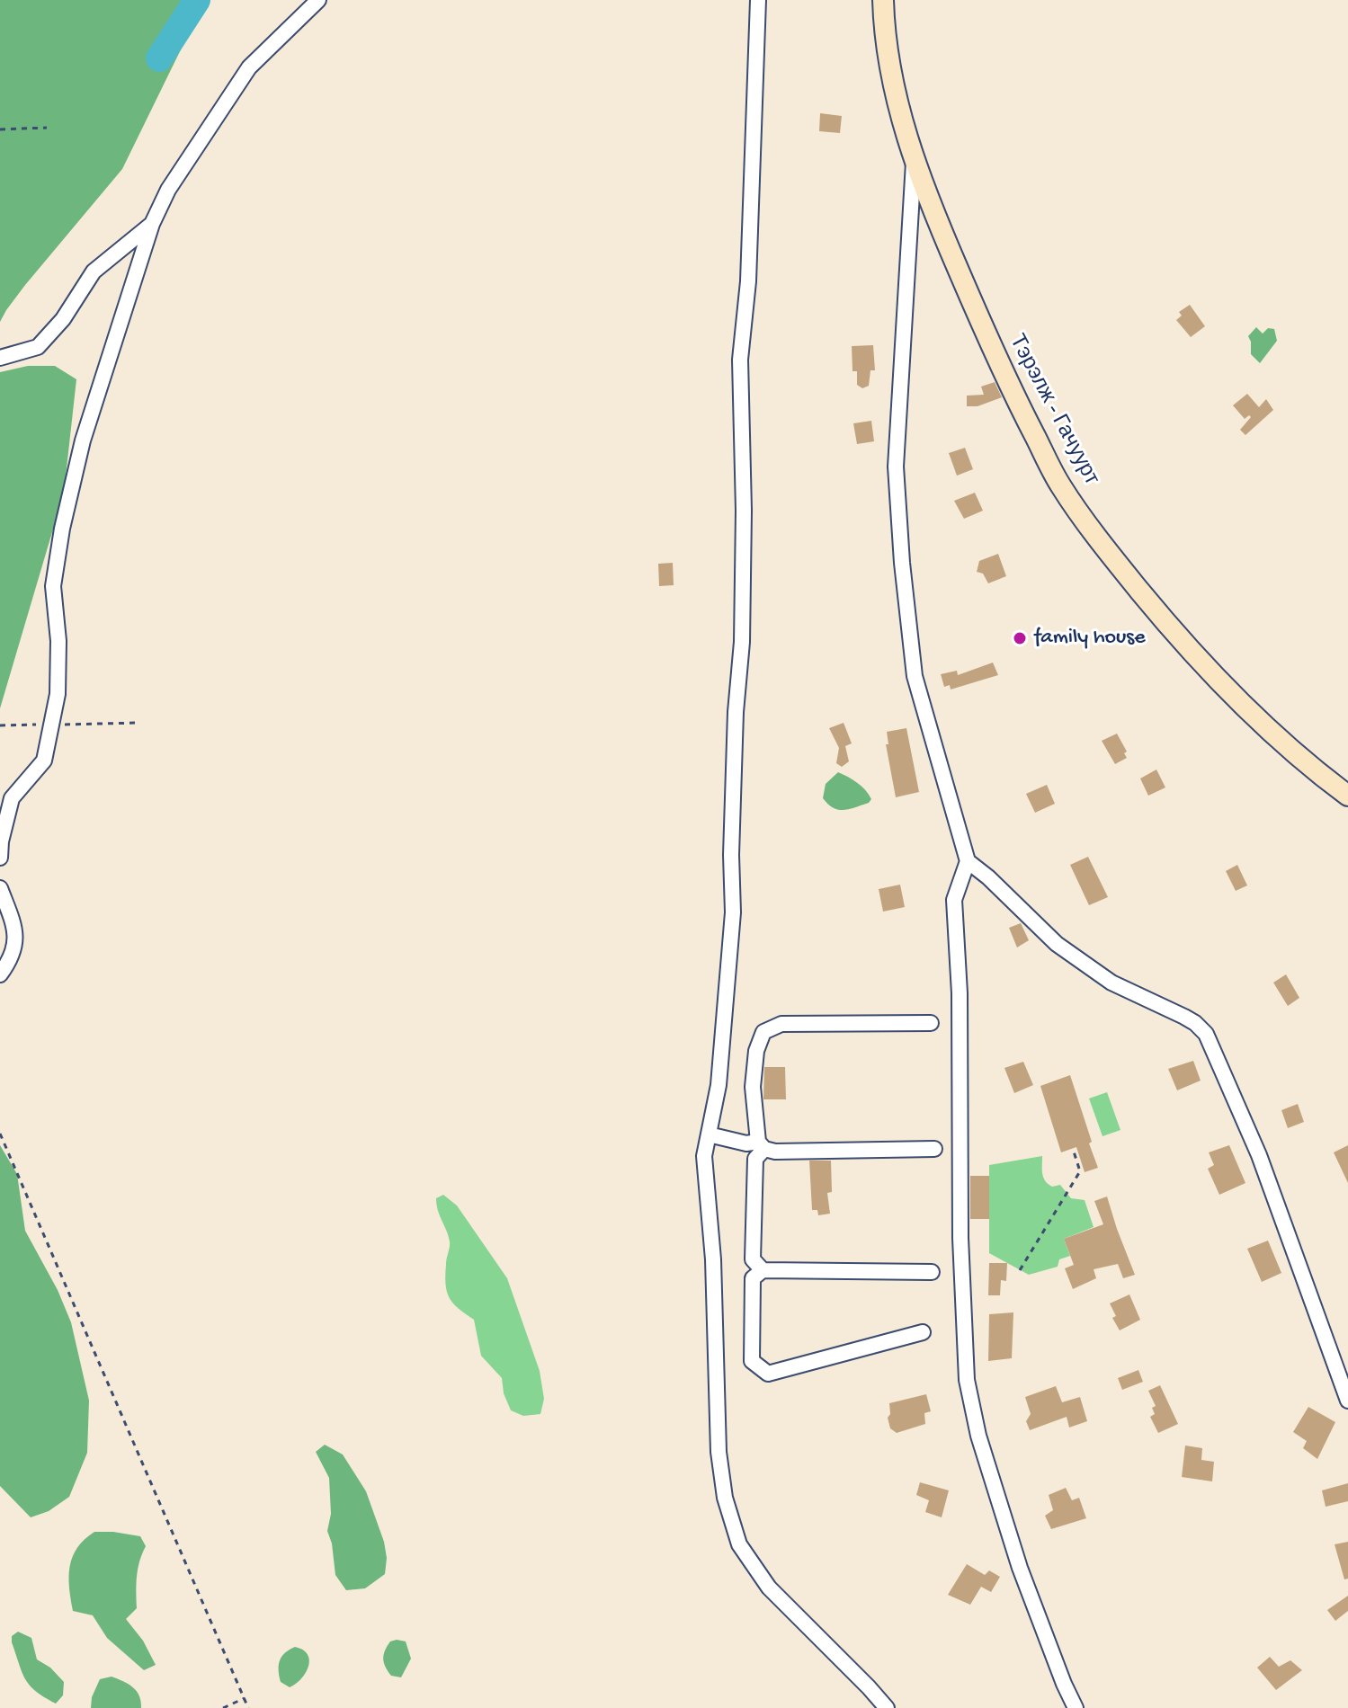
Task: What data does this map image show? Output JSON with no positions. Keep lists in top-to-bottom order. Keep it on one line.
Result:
{"streets":{"main road":["Тэрэлж - Гачуурт"]},"places":["family house"]}
